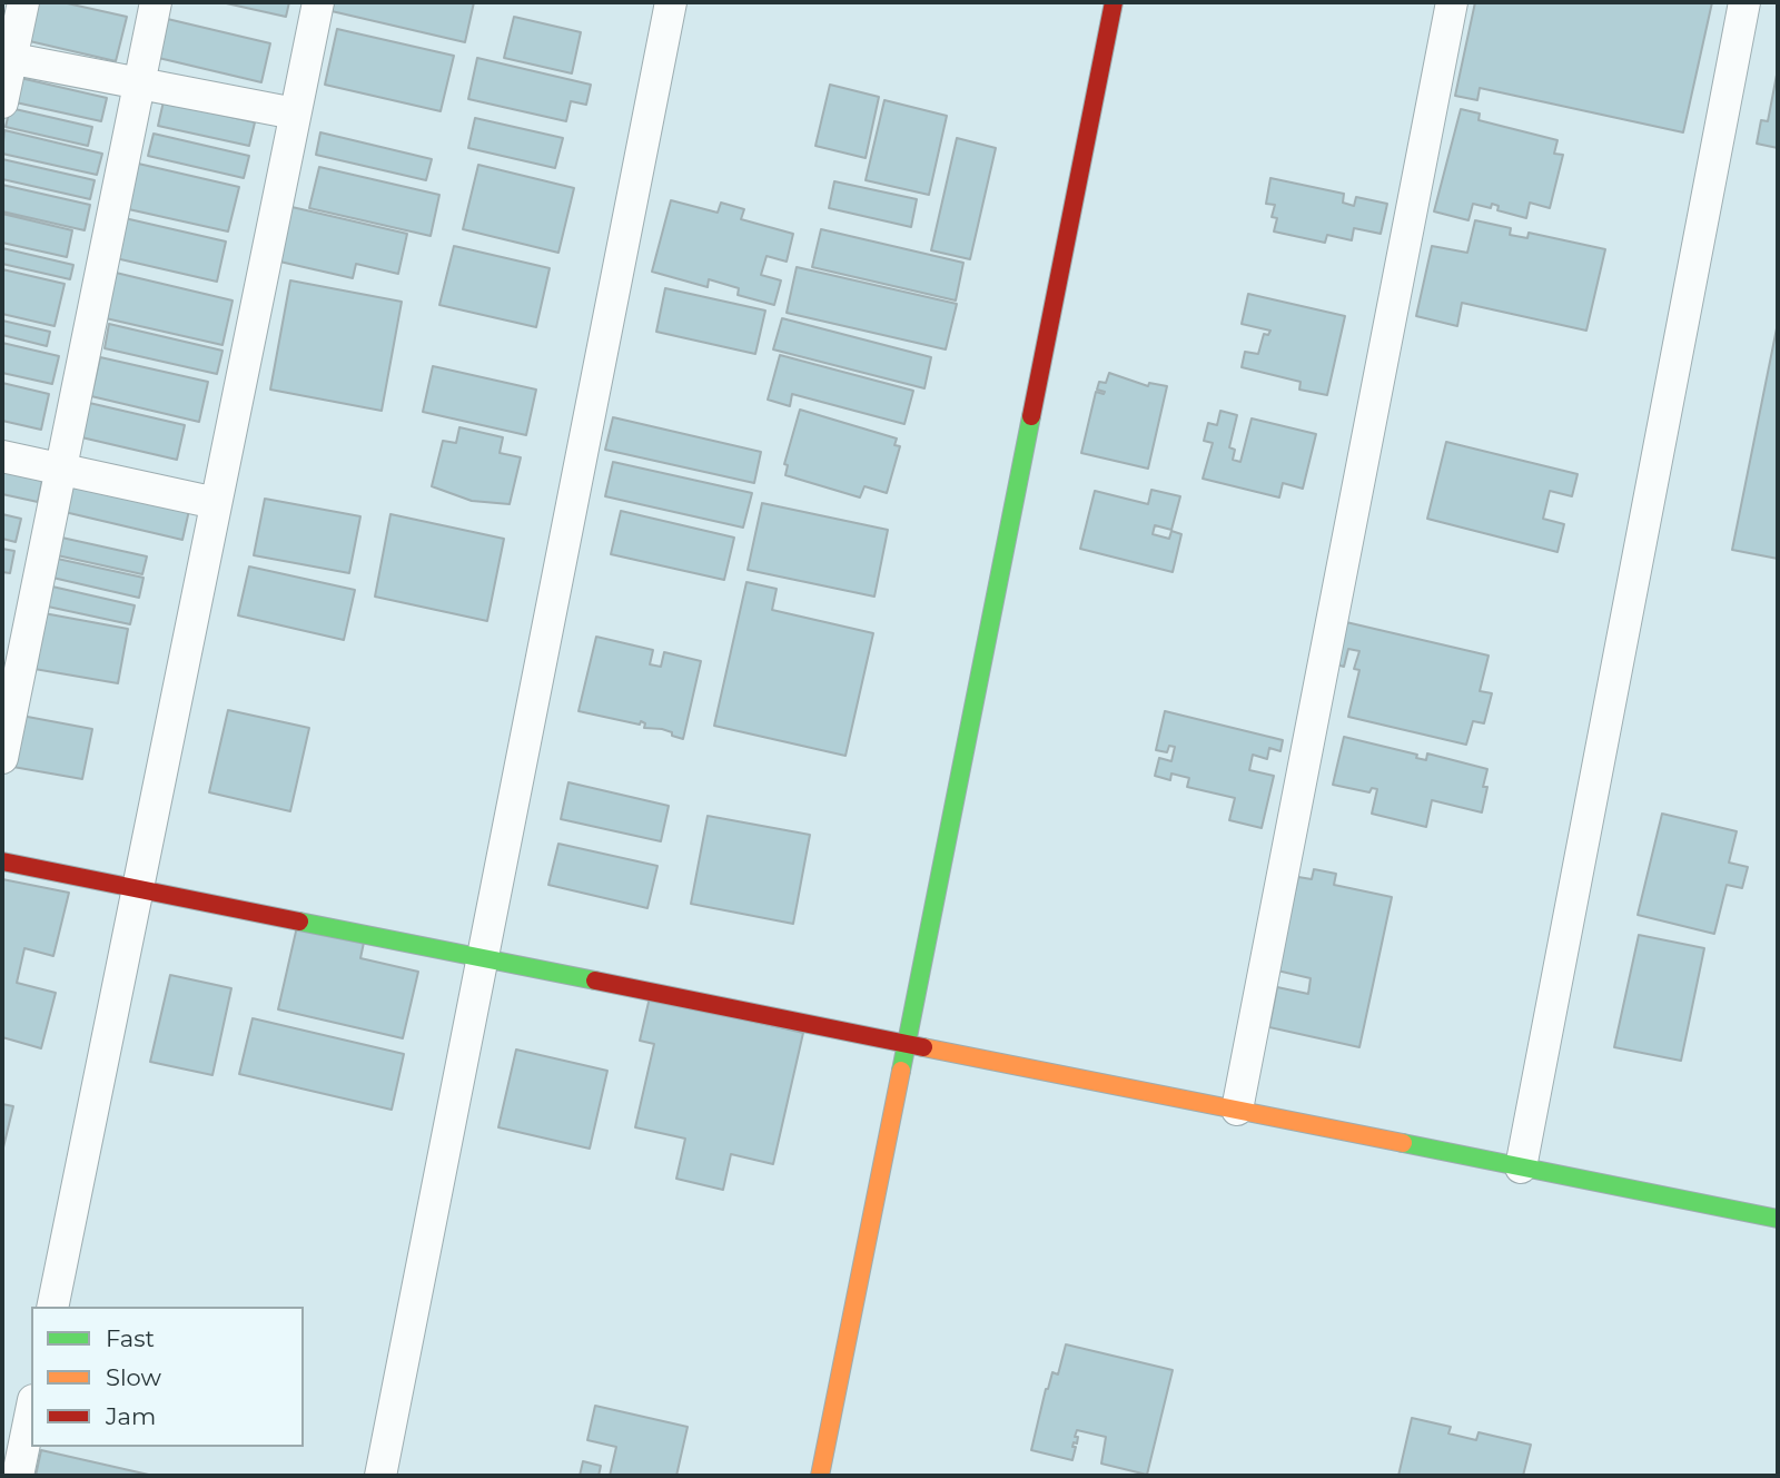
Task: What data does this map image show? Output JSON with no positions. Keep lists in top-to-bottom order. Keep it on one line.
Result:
{"legend":["Fast","Slow","Jam"]}
